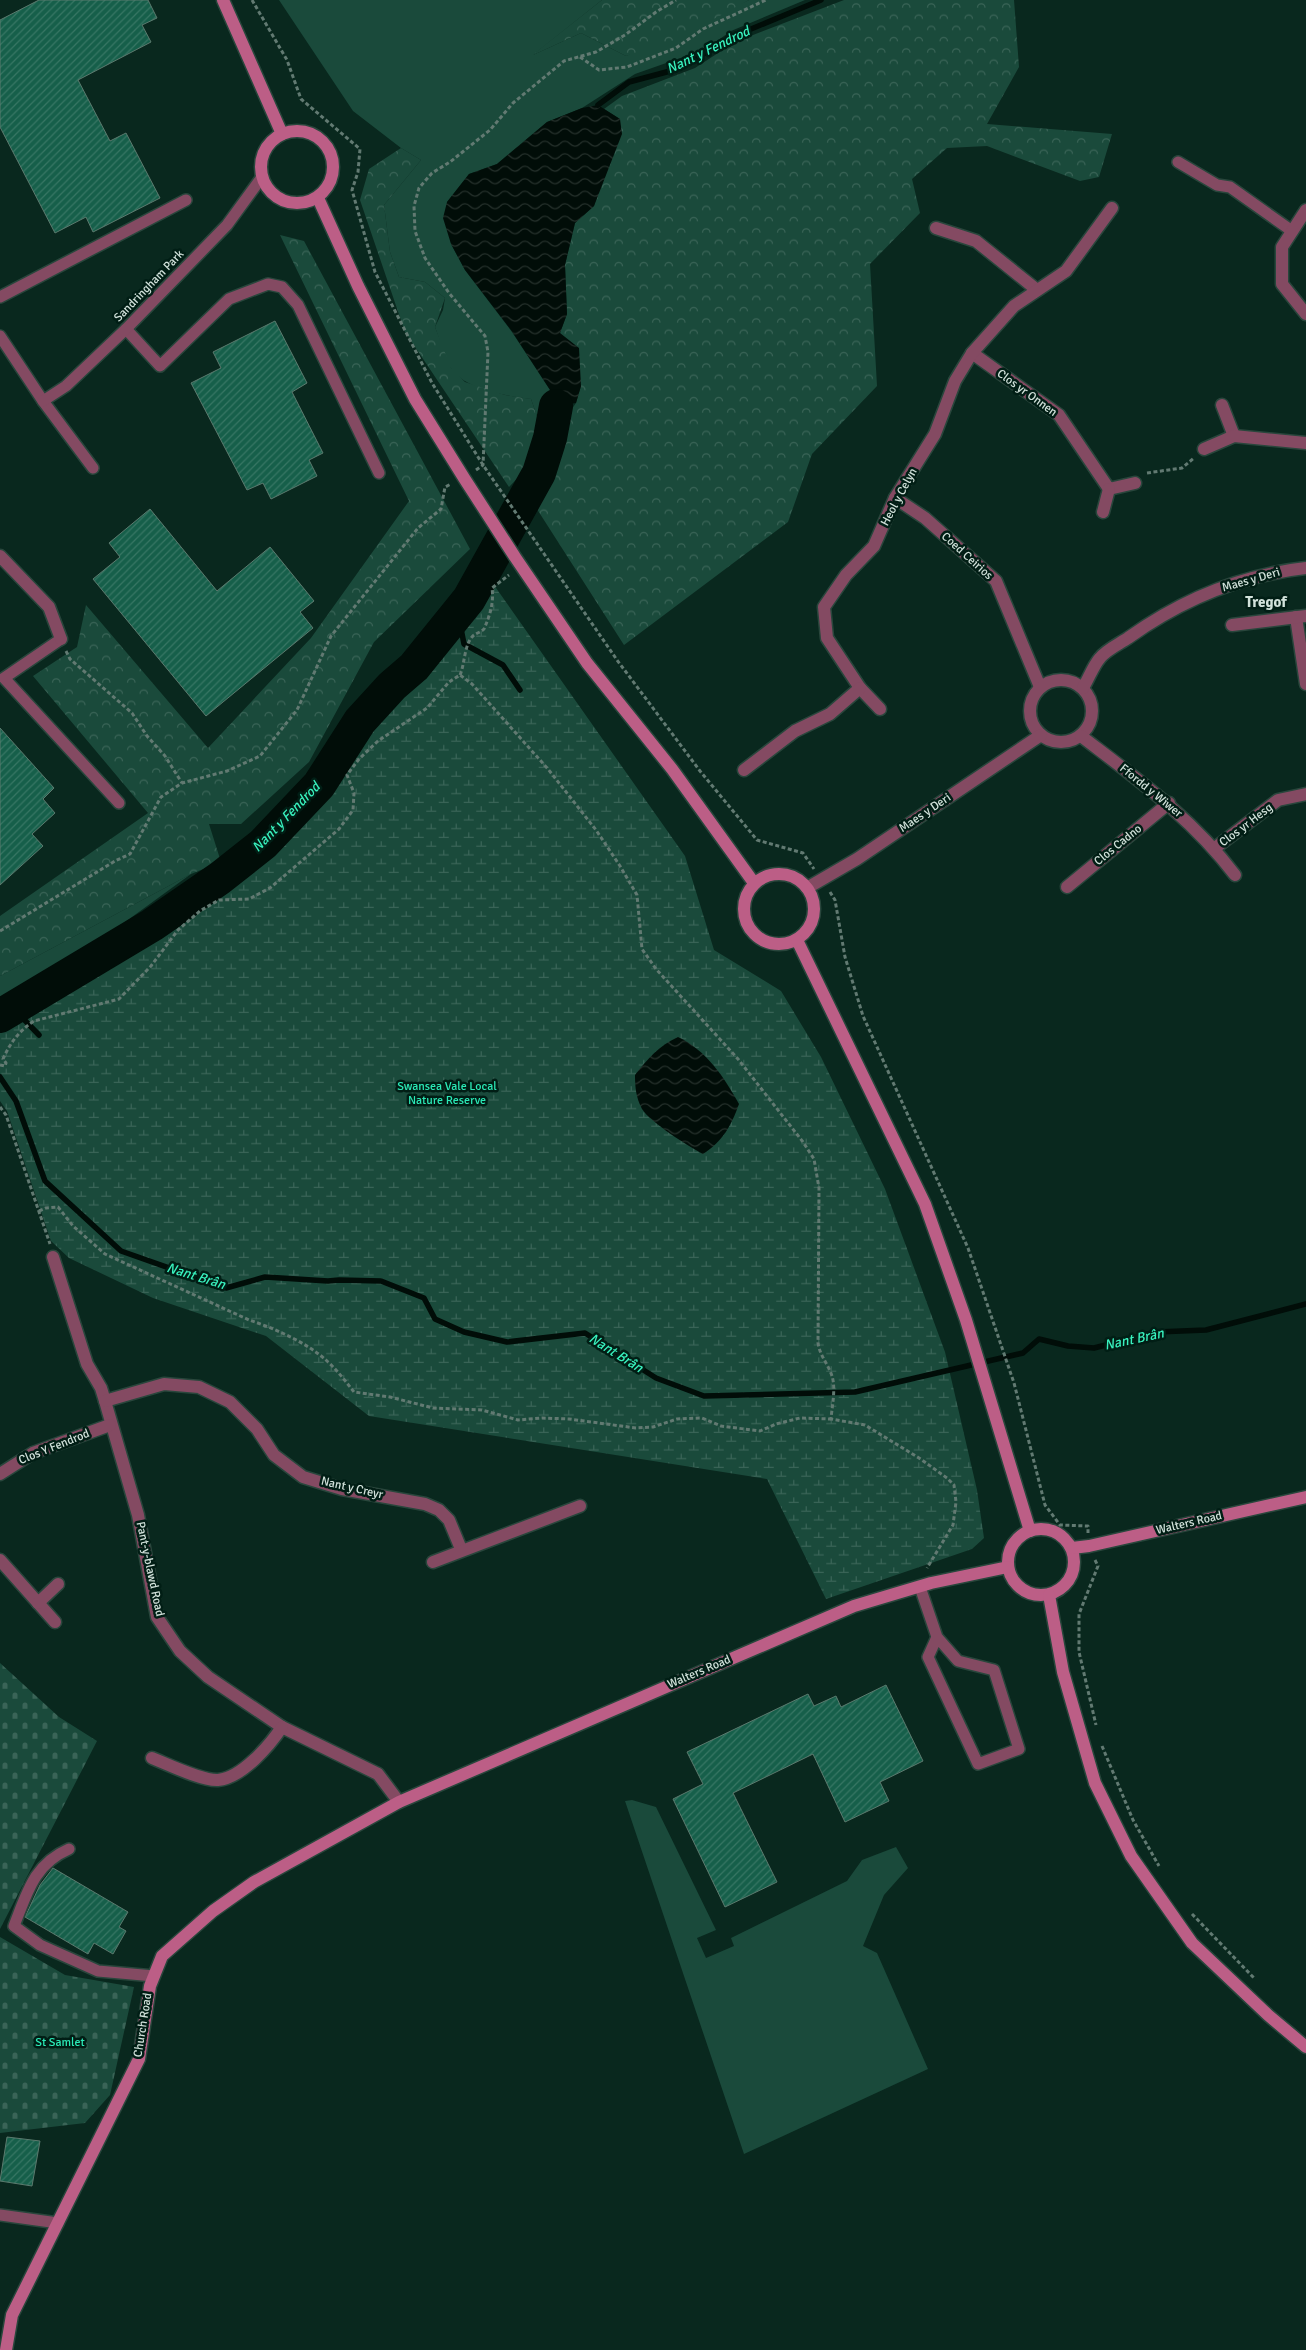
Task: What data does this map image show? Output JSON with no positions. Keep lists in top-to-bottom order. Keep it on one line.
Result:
{"streets":{"main road":["Walters Road","Church Road"],"street":["Clos yr Onnen","Heol y Celyn","Coed Ceirios","Maes y Deri","Ffordd y Wiwer","Clos yr Hesg","Clos Cadno","Clos Y Fendrod","Nant y Creyr","Pant-y-blawd Road"],"lane":["Sandringham Park"]},"crossings":[["Clos yr Onnen","Heol y Celyn"],["Heol y Celyn","Coed Ceirios"],["Coed Ceirios","Maes y Deri"],["Coed Ceirios","Ffordd y Wiwer"],["Maes y Deri","Ffordd y Wiwer"],["Ffordd y Wiwer","Clos yr Hesg"],["Ffordd y Wiwer","Clos Cadno"],["Clos Y Fendrod","Pant-y-blawd Road"],["Nant y Creyr","Pant-y-blawd Road"],["Walters Road","Pant-y-blawd Road"],["Walters Road","Church Road"],["Pant-y-blawd Road","Church Road"]],"districts":["Tregof"],"water":["Nant y Fendrod","Nant Brân"],"parks":["Swansea Vale Local Nature Reserve","St Samlet"]}
